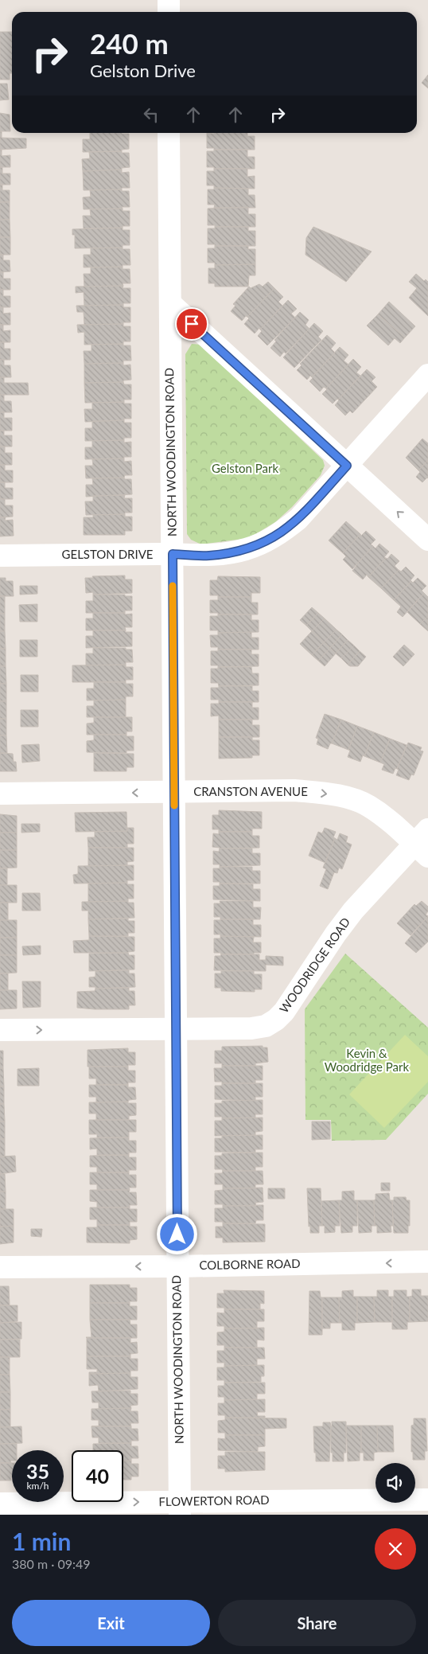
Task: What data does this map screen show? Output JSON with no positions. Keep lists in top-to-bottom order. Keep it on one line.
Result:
{"streets":{"street":["NORTH WOODINGTON ROAD","GELSTON DRIVE","CRANSTON AVENUE","WOODRIDGE ROAD","COLBORNE ROAD","FLOWERTON ROAD"]},"crossings":[["NORTH WOODINGTON ROAD","GELSTON DRIVE"],["NORTH WOODINGTON ROAD","CRANSTON AVENUE"],["NORTH WOODINGTON ROAD","WOODRIDGE ROAD"],["NORTH WOODINGTON ROAD","COLBORNE ROAD"],["NORTH WOODINGTON ROAD","FLOWERTON ROAD"],["CRANSTON AVENUE","WOODRIDGE ROAD"]],"one_way":["COLBORNE ROAD","FLOWERTON ROAD"],"parks":["Gelston Park","Kevin & Woodridge Park"],"page":{"turn":["240 m","Gelston Drive"],"speed":"35 km/h","limit":"40","heading":["1 min","380 m · 09:49"],"buttons":["Exit","Share"]}}
